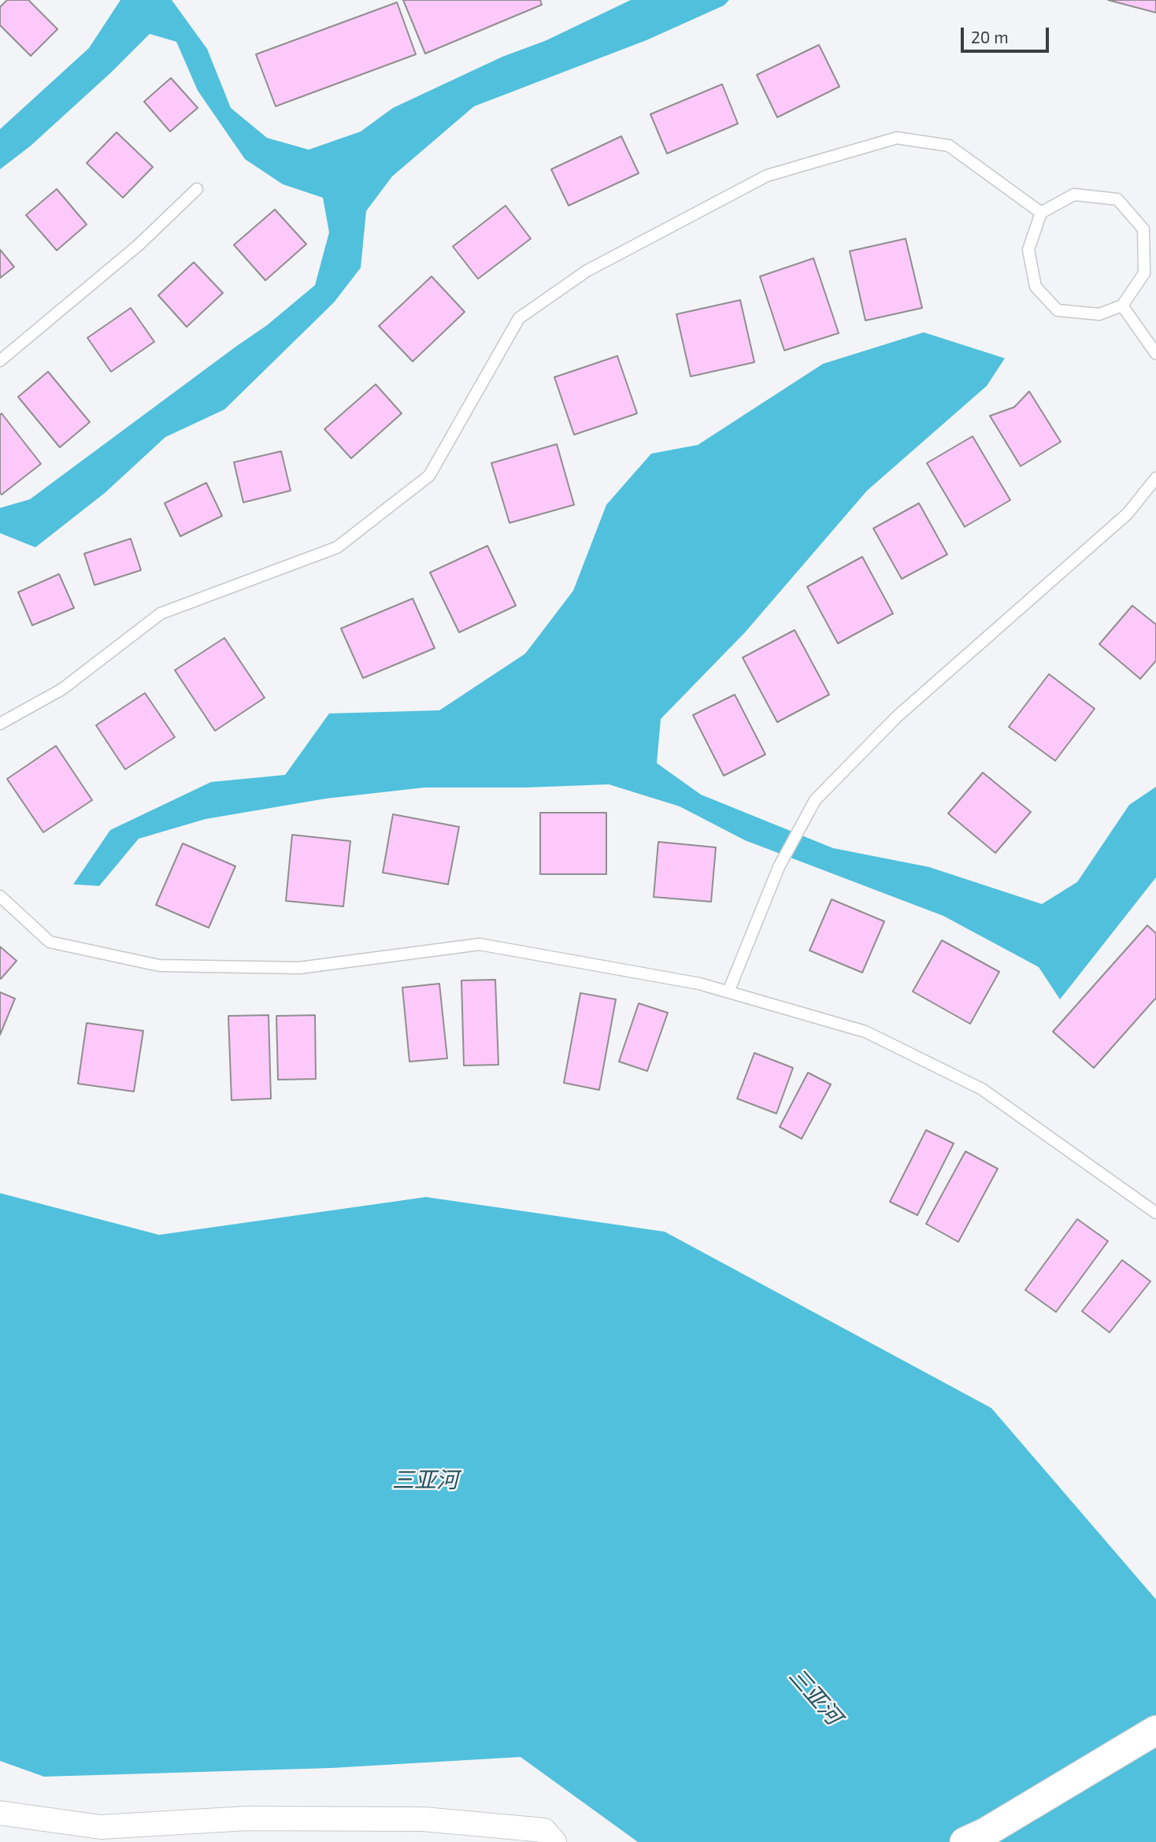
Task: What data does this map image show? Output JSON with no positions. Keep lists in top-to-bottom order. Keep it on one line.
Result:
{"water":["三亚河"],"scale_bar":"20 m"}
